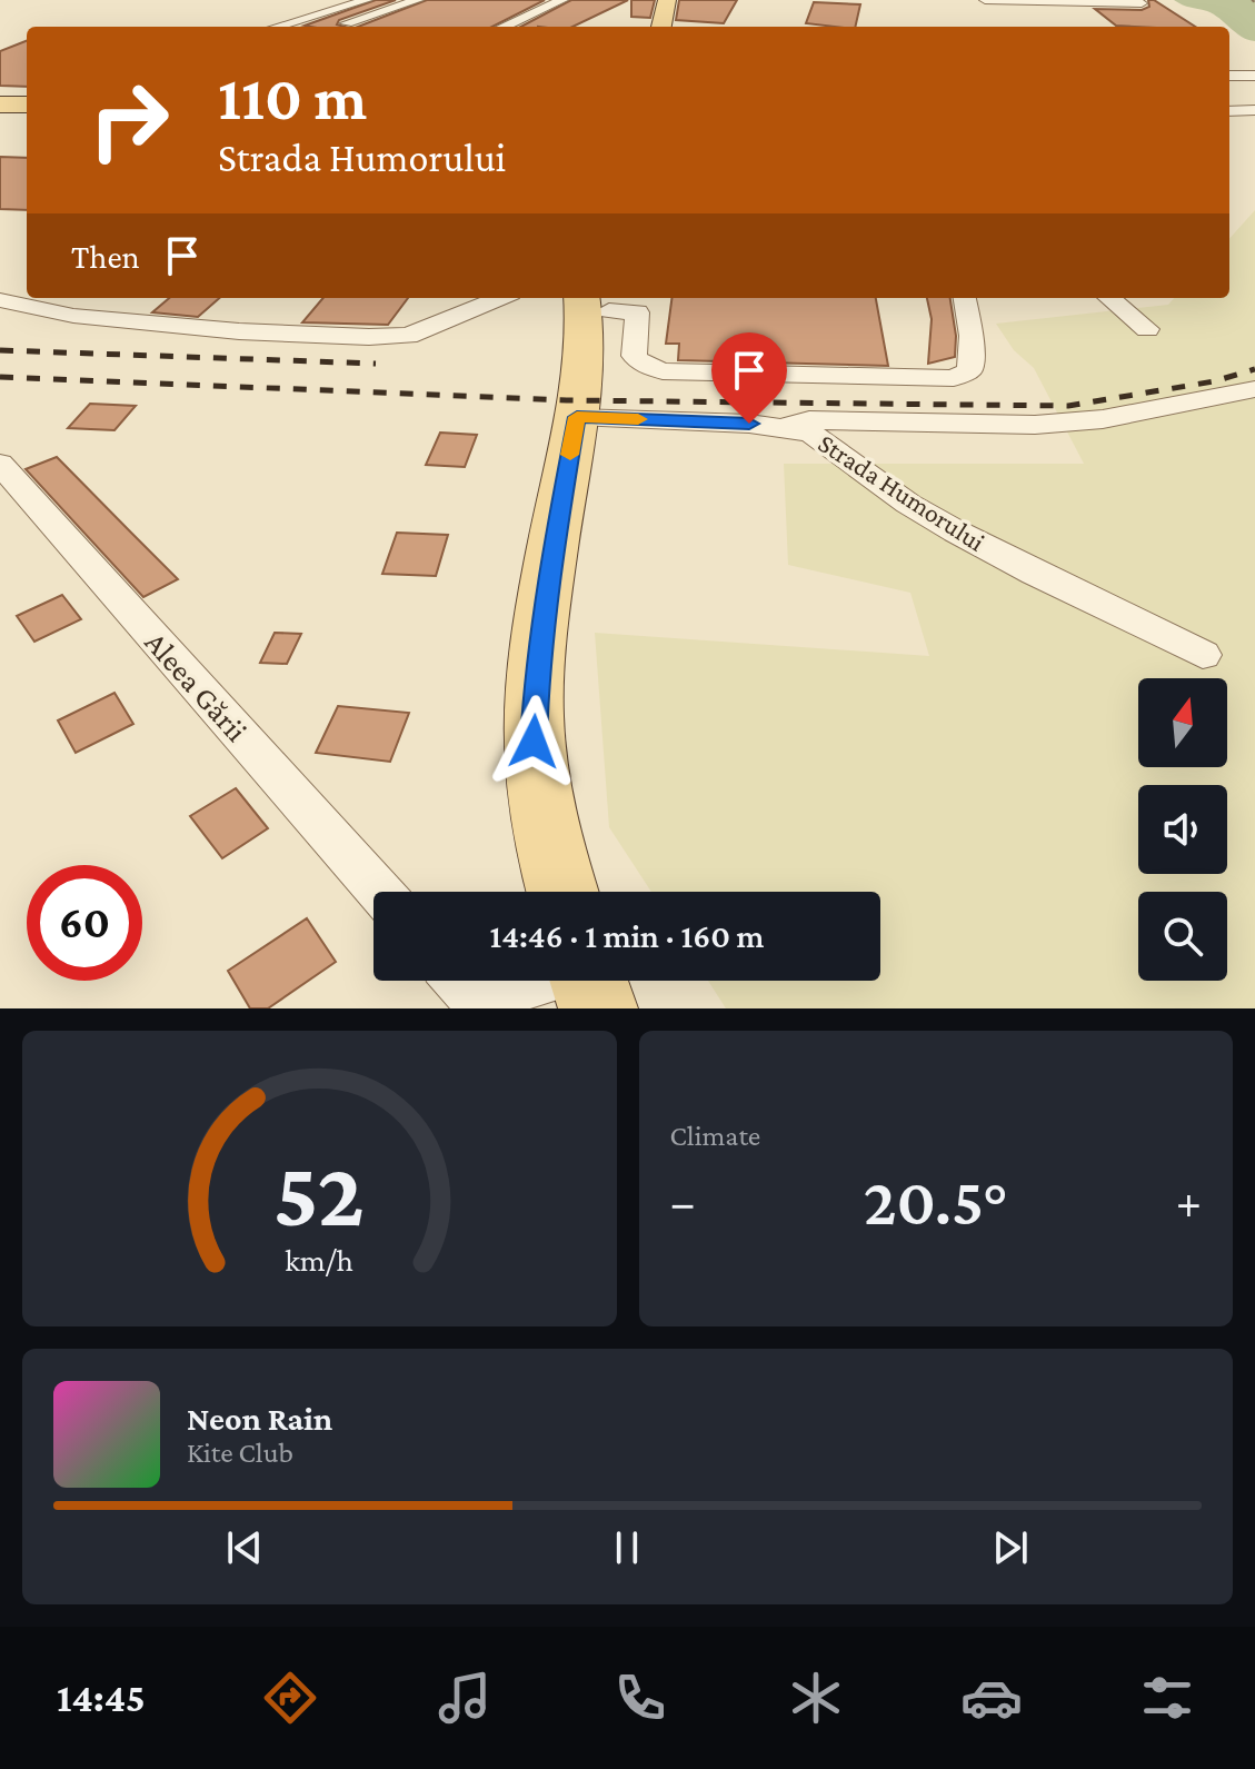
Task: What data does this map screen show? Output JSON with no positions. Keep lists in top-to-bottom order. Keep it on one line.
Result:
{"streets":{"street":["Strada Humorului","Aleea Gării"]},"north":"top","page":{"turn":["110 m","Strada Humorului"],"then":"Then","limit":"60","trip":"14:46 · 1 min · 160 m","tile":"Climate","heat":["−","20.5°","+"],"song":["Neon Rain","Kite Club"],"tabs":"14:45","gauge":["52","km/h"]}}
